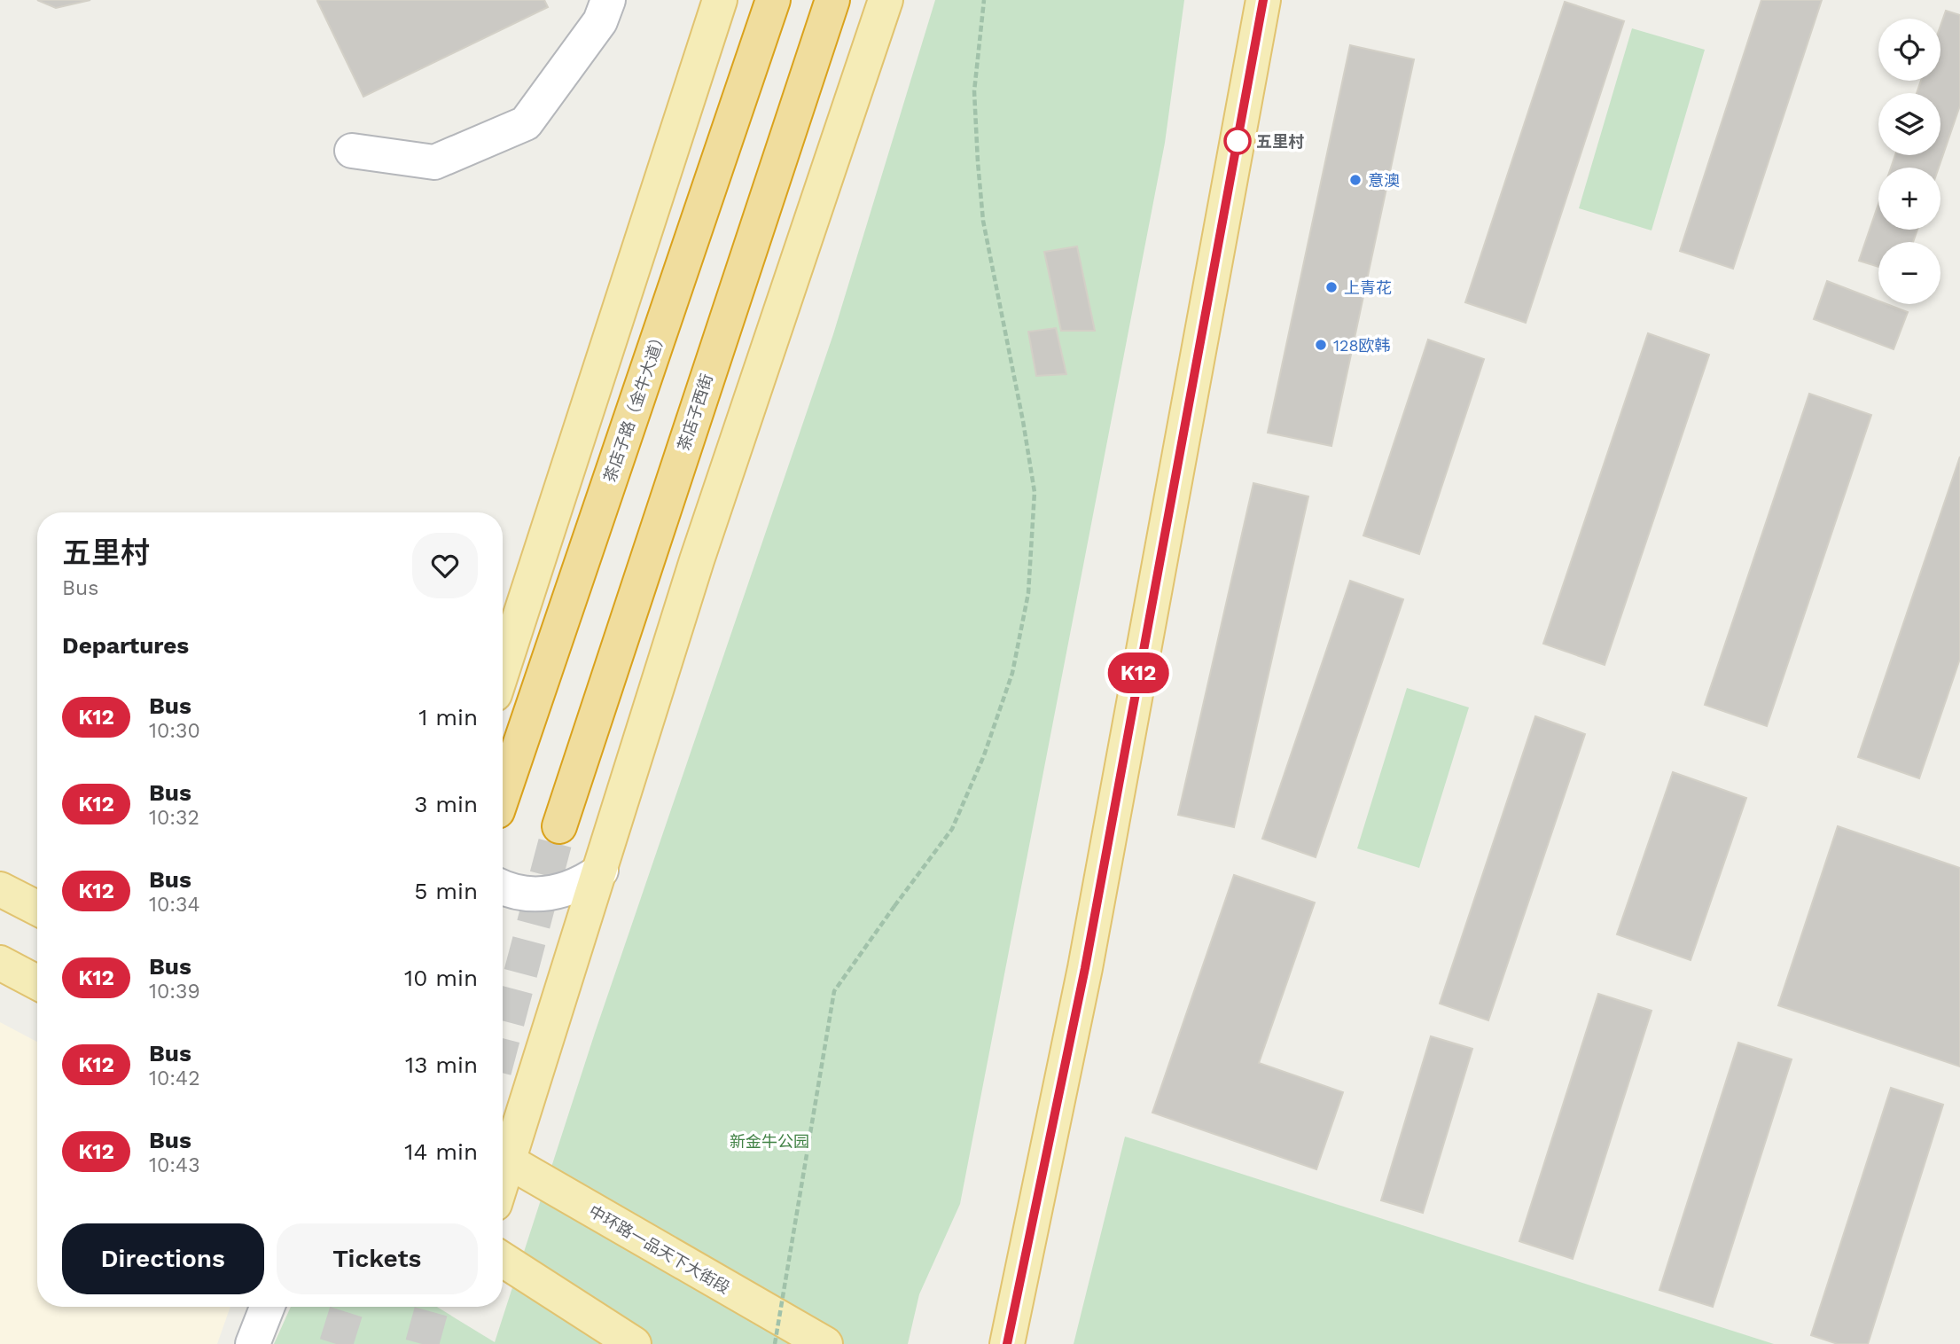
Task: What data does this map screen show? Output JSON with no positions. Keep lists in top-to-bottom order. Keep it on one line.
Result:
{"streets":{"highway":["茶店子路（金牛大道）","茶店子西街"],"main road":["中环路一品天下大街段"]},"parks":["新金牛公园"],"places":["五里村","意澳","上青花","128欧韩"],"lines":["bus line K12"],"page":{"on_map":"K12","map_buttons":["+","−"],"heading":[["五里村","Bus"],"Departures"],"list":[{"mark":"K12","name":"Bus","note":"10:30","value":"1 min"},{"mark":"K12","name":"Bus","note":"10:32","value":"3 min"},{"mark":"K12","name":"Bus","note":"10:34","value":"5 min"},{"mark":"K12","name":"Bus","note":"10:39","value":"10 min"},{"mark":"K12","name":"Bus","note":"10:42","value":"13 min"},{"mark":"K12","name":"Bus","note":"10:43","value":"14 min"}],"buttons":["Directions","Tickets"]}}
